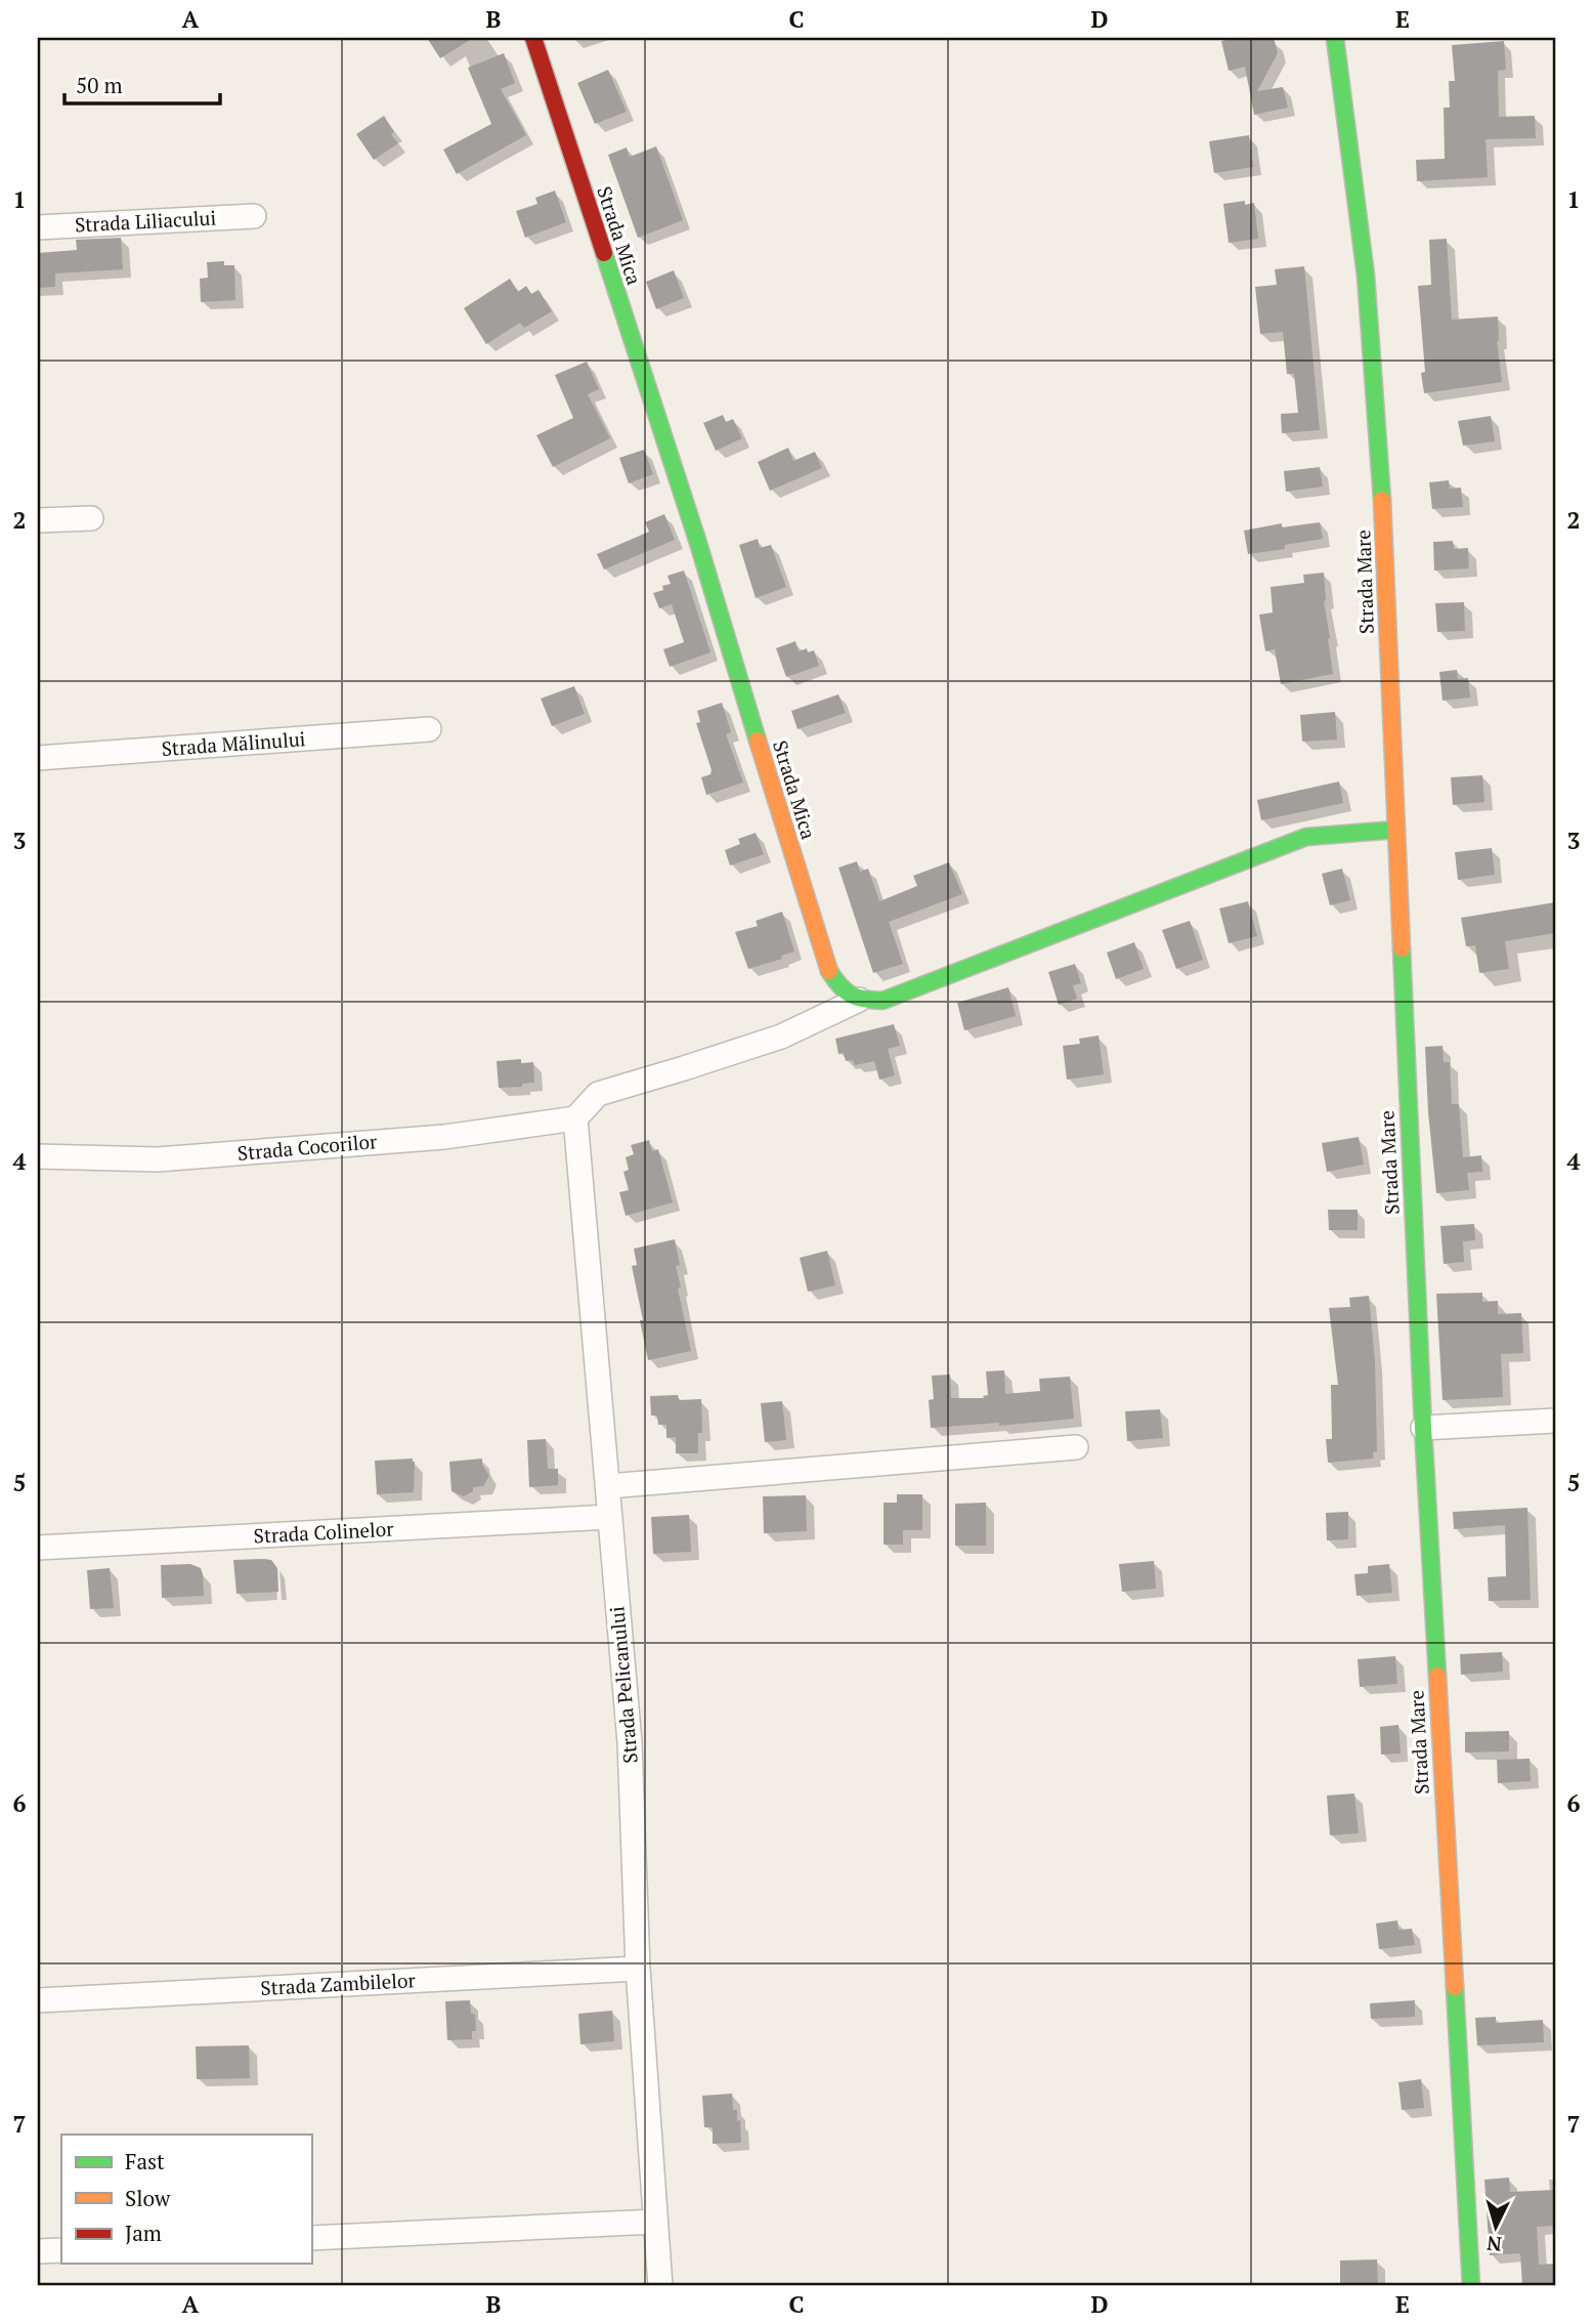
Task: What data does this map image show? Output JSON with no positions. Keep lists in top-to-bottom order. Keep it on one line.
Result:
{"streets":{"street":["Strada Liliacului","Strada Mica","Strada Mare","Strada Mălinului","Strada Cocorilor","Strada Colinelor","Strada Pelicanului","Strada Zambilelor"]},"crossings":[["Strada Cocorilor","Strada Pelicanului"],["Strada Colinelor","Strada Pelicanului"],["Strada Pelicanului","Strada Zambilelor"]],"legend":["Fast","Slow","Jam"],"scale_bar":"50 m","north":"bottom","grid":{"columns":["A","B","C","D","E"],"rows":["1","2","3","4","5","6","7"]}}
